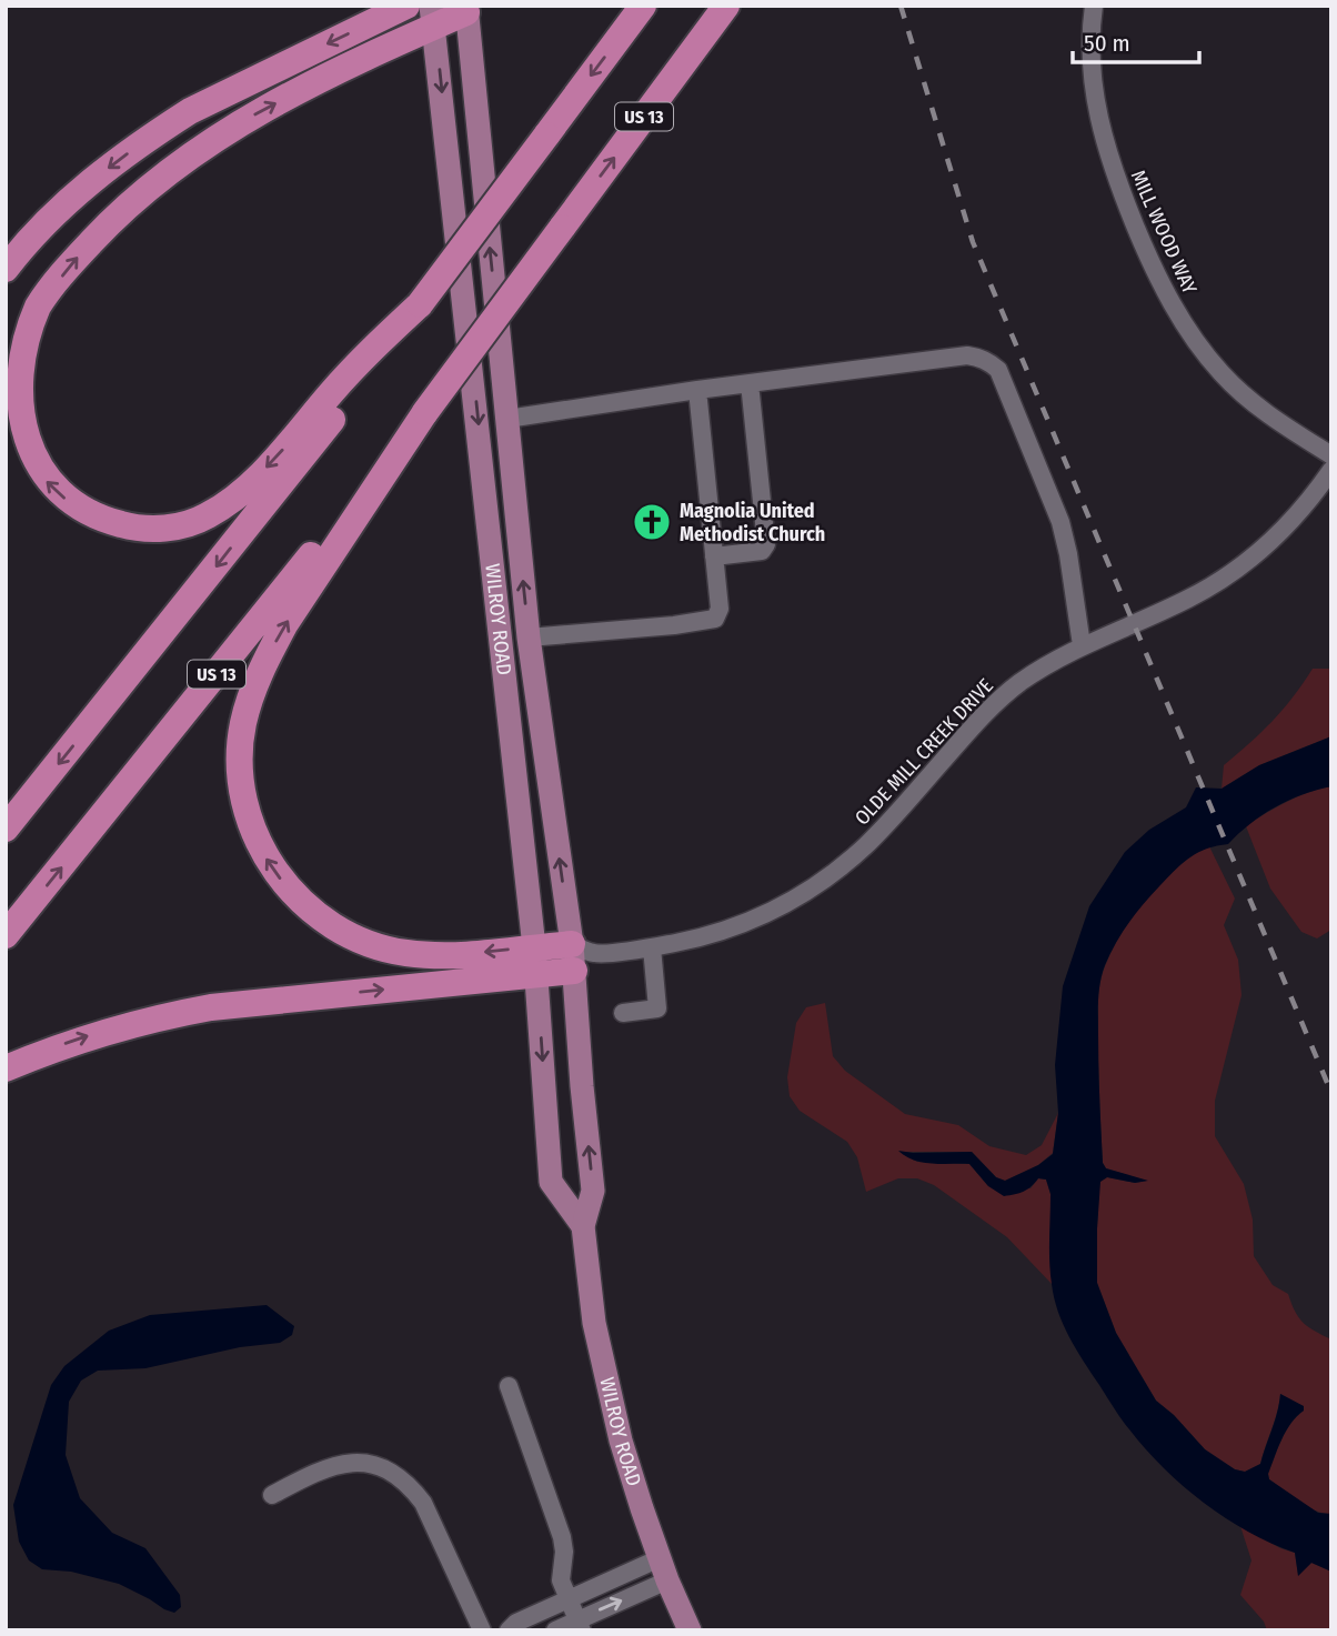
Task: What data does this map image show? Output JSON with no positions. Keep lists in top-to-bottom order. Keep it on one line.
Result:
{"streets":{"highway":["US 13"],"main road":["WILROY ROAD"],"street":["MILL WOOD WAY","OLDE MILL CREEK DRIVE"]},"crossings":[["WILROY ROAD","OLDE MILL CREEK DRIVE"]],"places":{"church":["Magnolia United Methodist Church"]},"scale_bar":"50 m"}
